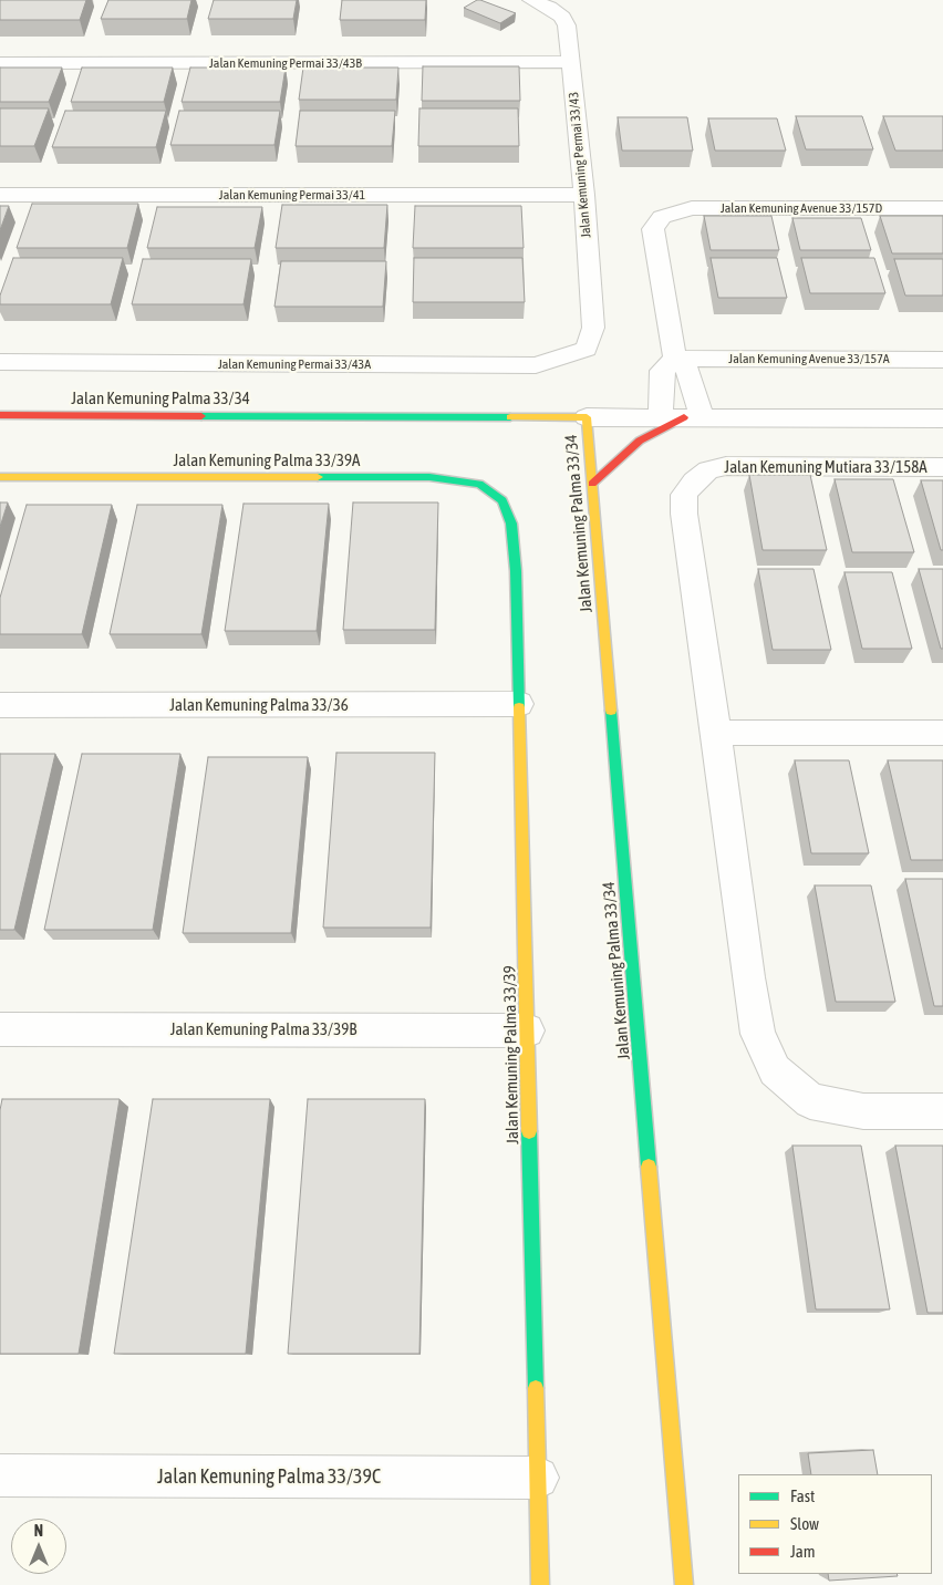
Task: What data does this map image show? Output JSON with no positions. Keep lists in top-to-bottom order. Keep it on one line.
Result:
{"streets":{"main road":["Jalan Kemuning Palma 33/34","Jalan Kemuning Palma 33/39A","Jalan Kemuning Palma 33/39"],"street":["Jalan Kemuning Permai 33/43B","Jalan Kemuning Permai 33/43","Jalan Kemuning Permai 33/41","Jalan Kemuning Avenue 33/157D","Jalan Kemuning Avenue 33/157A","Jalan Kemuning Permai 33/43A","Jalan Kemuning Mutiara 33/158A","Jalan Kemuning Palma 33/36","Jalan Kemuning Palma 33/39B","Jalan Kemuning Palma 33/39C"]},"crossings":[["Jalan Kemuning Permai 33/43B","Jalan Kemuning Permai 33/43"],["Jalan Kemuning Permai 33/43","Jalan Kemuning Permai 33/41"],["Jalan Kemuning Permai 33/43","Jalan Kemuning Permai 33/43A"],["Jalan Kemuning Avenue 33/157D","Jalan Kemuning Avenue 33/157A"],["Jalan Kemuning Palma 33/39A","Jalan Kemuning Palma 33/39"],["Jalan Kemuning Palma 33/36","Jalan Kemuning Palma 33/39"],["Jalan Kemuning Palma 33/39B","Jalan Kemuning Palma 33/39"],["Jalan Kemuning Palma 33/39","Jalan Kemuning Palma 33/39C"]],"legend":["Fast","Slow","Jam"],"north":"top"}
